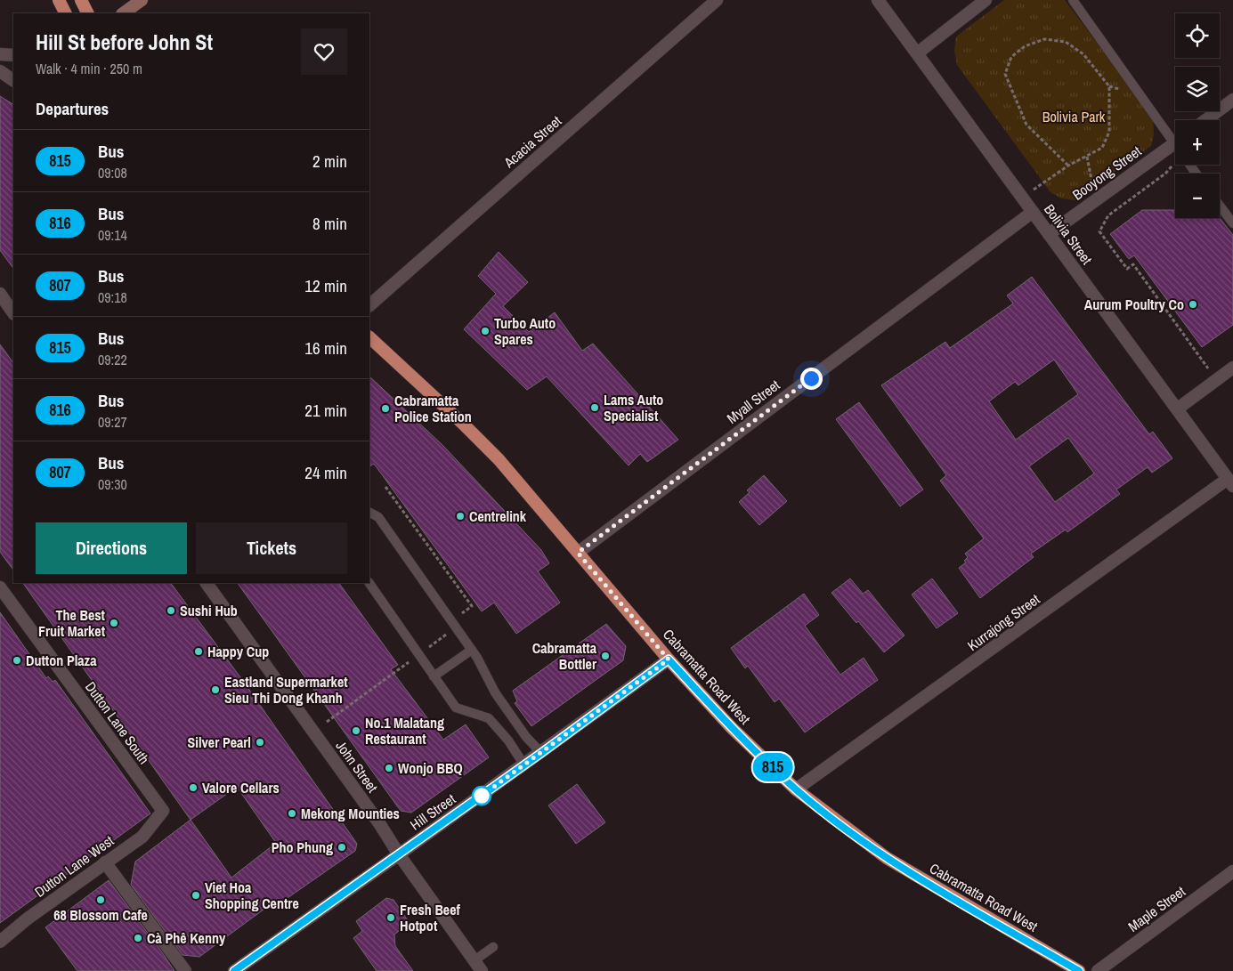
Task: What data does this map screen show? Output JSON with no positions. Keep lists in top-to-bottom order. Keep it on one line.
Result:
{"streets":{"main road":["Cabramatta Road West"],"street":["Acacia Street","Booyong Street","Bolivia Street","Myall Street","Kurrajong Street","Dutton Lane South","John Street","Hill Street","Dutton Lane West","Maple Street"]},"crossings":[["Booyong Street","Bolivia Street"],["Bolivia Street","Myall Street"],["Bolivia Street","Kurrajong Street"],["Myall Street","Cabramatta Road West"],["Kurrajong Street","Cabramatta Road West"],["Cabramatta Road West","Hill Street"],["Dutton Lane South","Dutton Lane West"],["John Street","Hill Street"]],"parks":["Bolivia Park"],"places":["Aurum Poultry Co","Turbo Auto Spares","Lams Auto Specialist","Cabramatta Police Station","Centrelink","Sushi Hub","The Best Fruit Market","Happy Cup","Cabramatta Bottler","Dutton Plaza","Eastland Supermarket Sieu Thi Dong Khanh","No.1 Malatang Restaurant","Silver Pearl","Wonjo BBQ","Valore Cellars","Mekong Mounties","Pho Phung","Viet Hoa Shopping Centre","68 Blossom Cafe","Fresh Beef Hotpot","Cà Phê Kenny"],"lines":["bus line 815"],"page":{"on_map":"815","map_buttons":["+","−"],"heading":[["Hill St before John St","Walk · 4 min · 250 m"],"Departures"],"list":[{"mark":"815","name":"Bus","note":"09:08","value":"2 min"},{"mark":"816","name":"Bus","note":"09:14","value":"8 min"},{"mark":"807","name":"Bus","note":"09:18","value":"12 min"},{"mark":"815","name":"Bus","note":"09:22","value":"16 min"},{"mark":"816","name":"Bus","note":"09:27","value":"21 min"},{"mark":"807","name":"Bus","note":"09:30","value":"24 min"}],"buttons":["Directions","Tickets"]}}
